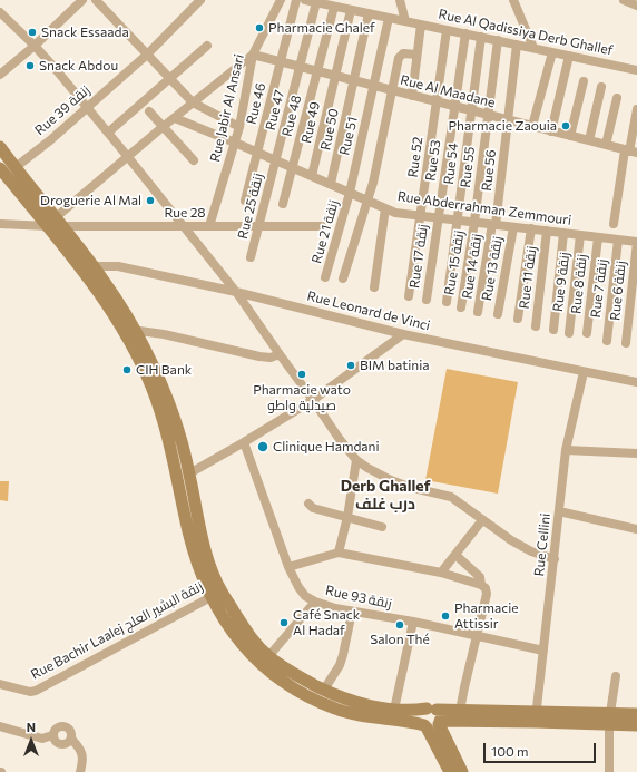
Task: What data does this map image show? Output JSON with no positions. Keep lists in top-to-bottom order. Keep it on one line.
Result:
{"streets":{"street":["Rue Al Qadissiya Derb Ghallef","Rue Al Maadane","Rue 46","Rue Jabir Al Ansari","Rue 39 زنقة","Rue 47","Rue 48","Rue 49","Rue 50","Rue 51","Rue 52","Rue 53","Rue 54","Rue 55","Rue 56","Rue 25 زنقة","Rue Abderrahman Zemmouri","Rue 28","Rue 21 زنقة","Rue 17 زنقة","Rue 15 زنقة","Rue 14 زنقة","Rue 13 زنقة","Rue 11 زنقة","Rue 9 زنقة","Rue 8 زنقة","Rue 7 زنقة","Rue 6 زنقة","Rue Leonard de Vinci","Rue Cellini","Rue 93 زنقة","Rue Bachir Laalej زنقة البشير العلج"]},"crossings":[["Rue Al Qadissiya Derb Ghallef","Rue 47"],["Rue Al Qadissiya Derb Ghallef","Rue 48"],["Rue Al Qadissiya Derb Ghallef","Rue 49"],["Rue Al Qadissiya Derb Ghallef","Rue 50"],["Rue Al Qadissiya Derb Ghallef","Rue 51"],["Rue Al Qadissiya Derb Ghallef","Rue 52"],["Rue Al Qadissiya Derb Ghallef","Rue 53"],["Rue Al Qadissiya Derb Ghallef","Rue 54"],["Rue Al Qadissiya Derb Ghallef","Rue 55"],["Rue Al Qadissiya Derb Ghallef","Rue 56"],["Rue Al Maadane","Rue 46"],["Rue Al Maadane","Rue Jabir Al Ansari"],["Rue Al Maadane","Rue 47"],["Rue Al Maadane","Rue 48"],["Rue Al Maadane","Rue 49"],["Rue Al Maadane","Rue 50"],["Rue Al Maadane","Rue 51"],["Rue Al Maadane","Rue 52"],["Rue Al Maadane","Rue 53"],["Rue Al Maadane","Rue 54"],["Rue Al Maadane","Rue 55"],["Rue Al Maadane","Rue 56"],["Rue 46","Rue Abderrahman Zemmouri"],["Rue Jabir Al Ansari","Rue Abderrahman Zemmouri"],["Rue Jabir Al Ansari","Rue 28"],["Rue 47","Rue 25 زنقة"],["Rue 47","Rue Abderrahman Zemmouri"],["Rue 48","Rue Abderrahman Zemmouri"],["Rue 49","Rue Abderrahman Zemmouri"],["Rue 50","Rue Abderrahman Zemmouri"],["Rue 51","Rue Abderrahman Zemmouri"],["Rue 51","Rue 21 زنقة"],["Rue 52","Rue Abderrahman Zemmouri"],["Rue 53","Rue Abderrahman Zemmouri"],["Rue 53","Rue 17 زنقة"],["Rue 54","Rue Abderrahman Zemmouri"],["Rue 55","Rue Abderrahman Zemmouri"],["Rue 55","Rue 15 زنقة"],["Rue 56","Rue Abderrahman Zemmouri"],["Rue 56","Rue 14 زنقة"],["Rue 25 زنقة","Rue Abderrahman Zemmouri"],["Rue 25 زنقة","Rue 28"],["Rue Abderrahman Zemmouri","Rue 21 زنقة"],["Rue Abderrahman Zemmouri","Rue 17 زنقة"],["Rue Abderrahman Zemmouri","Rue 15 زنقة"],["Rue Abderrahman Zemmouri","Rue 14 زنقة"],["Rue Abderrahman Zemmouri","Rue 13 زنقة"],["Rue Abderrahman Zemmouri","Rue 11 زنقة"],["Rue Abderrahman Zemmouri","Rue 9 زنقة"],["Rue Abderrahman Zemmouri","Rue 8 زنقة"],["Rue Abderrahman Zemmouri","Rue 7 زنقة"],["Rue Abderrahman Zemmouri","Rue 6 زنقة"],["Rue Leonard de Vinci","Rue Cellini"],["Rue Cellini","Rue 93 زنقة"]],"districts":["Derb Ghallef درب غلف"],"places":["Pharmacie Ghalef","Snack Essaada","Snack Abdou","Pharmacie Zaouia","Droguerie Al Mal","BIM batinia","CIH Bank","Pharmacie wato صيدلية واطو","Clinique Hamdani","Pharmacie Attissir","Café Snack Al Hadaf","Salon Thé"],"scale_bar":"100 m","north":"top"}
